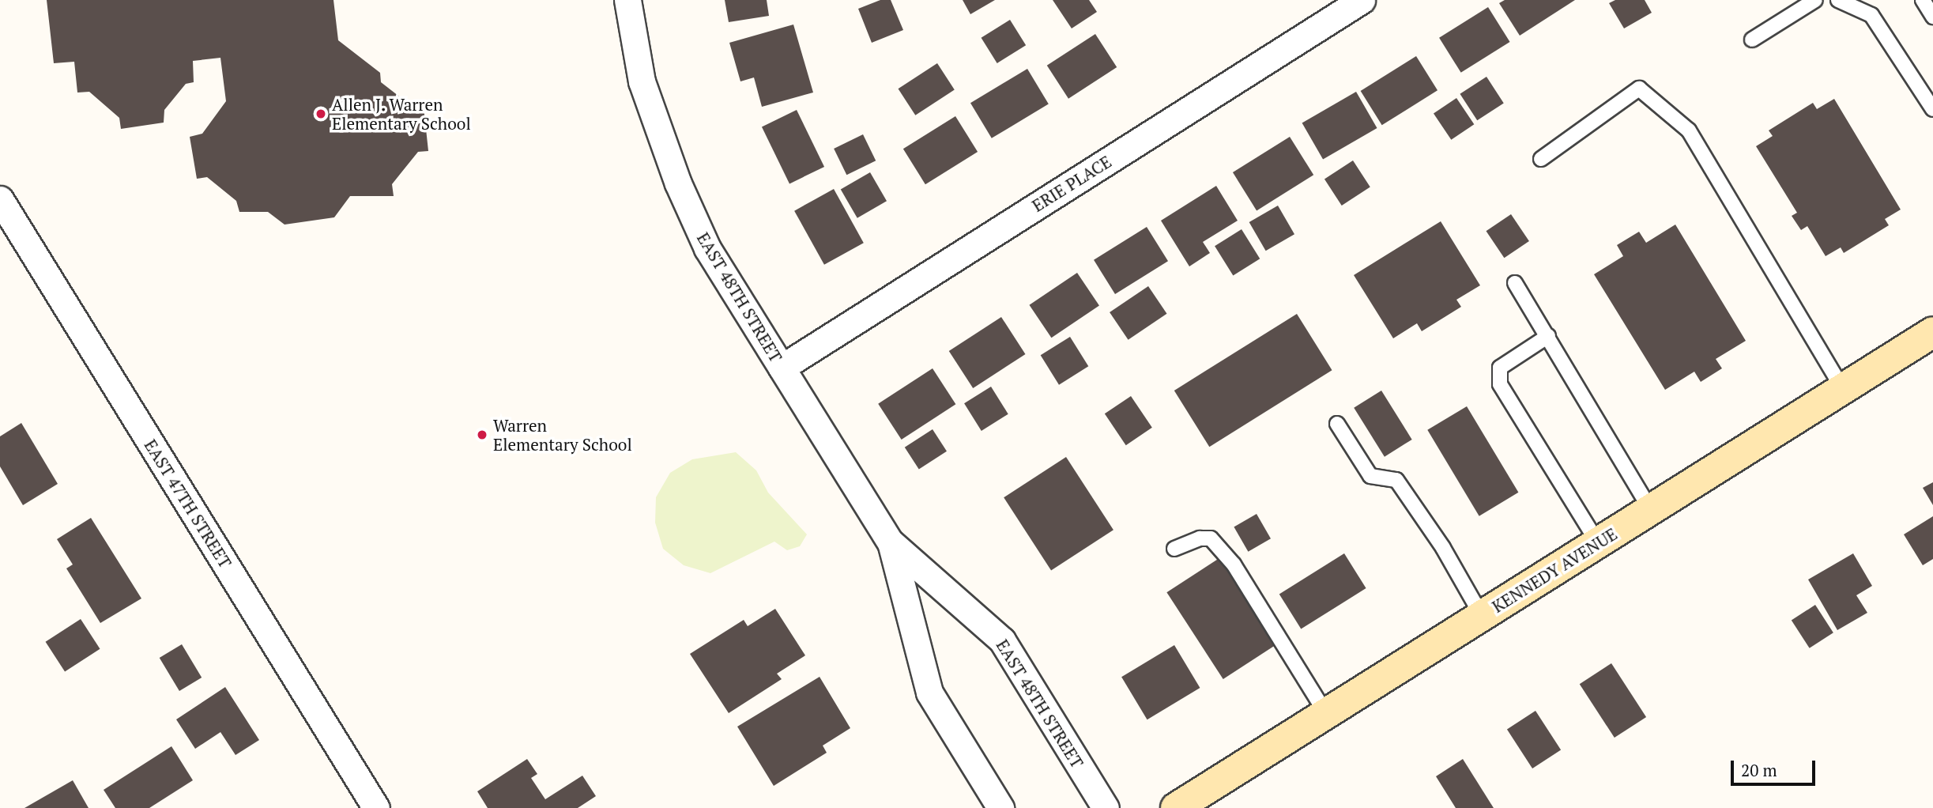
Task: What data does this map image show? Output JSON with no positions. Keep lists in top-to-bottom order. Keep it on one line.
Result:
{"streets":{"street":["ERIE PLACE","EAST 48TH STREET","EAST 47TH STREET","KENNEDY AVENUE"]},"crossings":[["ERIE PLACE","EAST 48TH STREET"]],"places":["Allen J. Warren Elementary School","Warren Elementary School"],"scale_bar":"20 m"}
